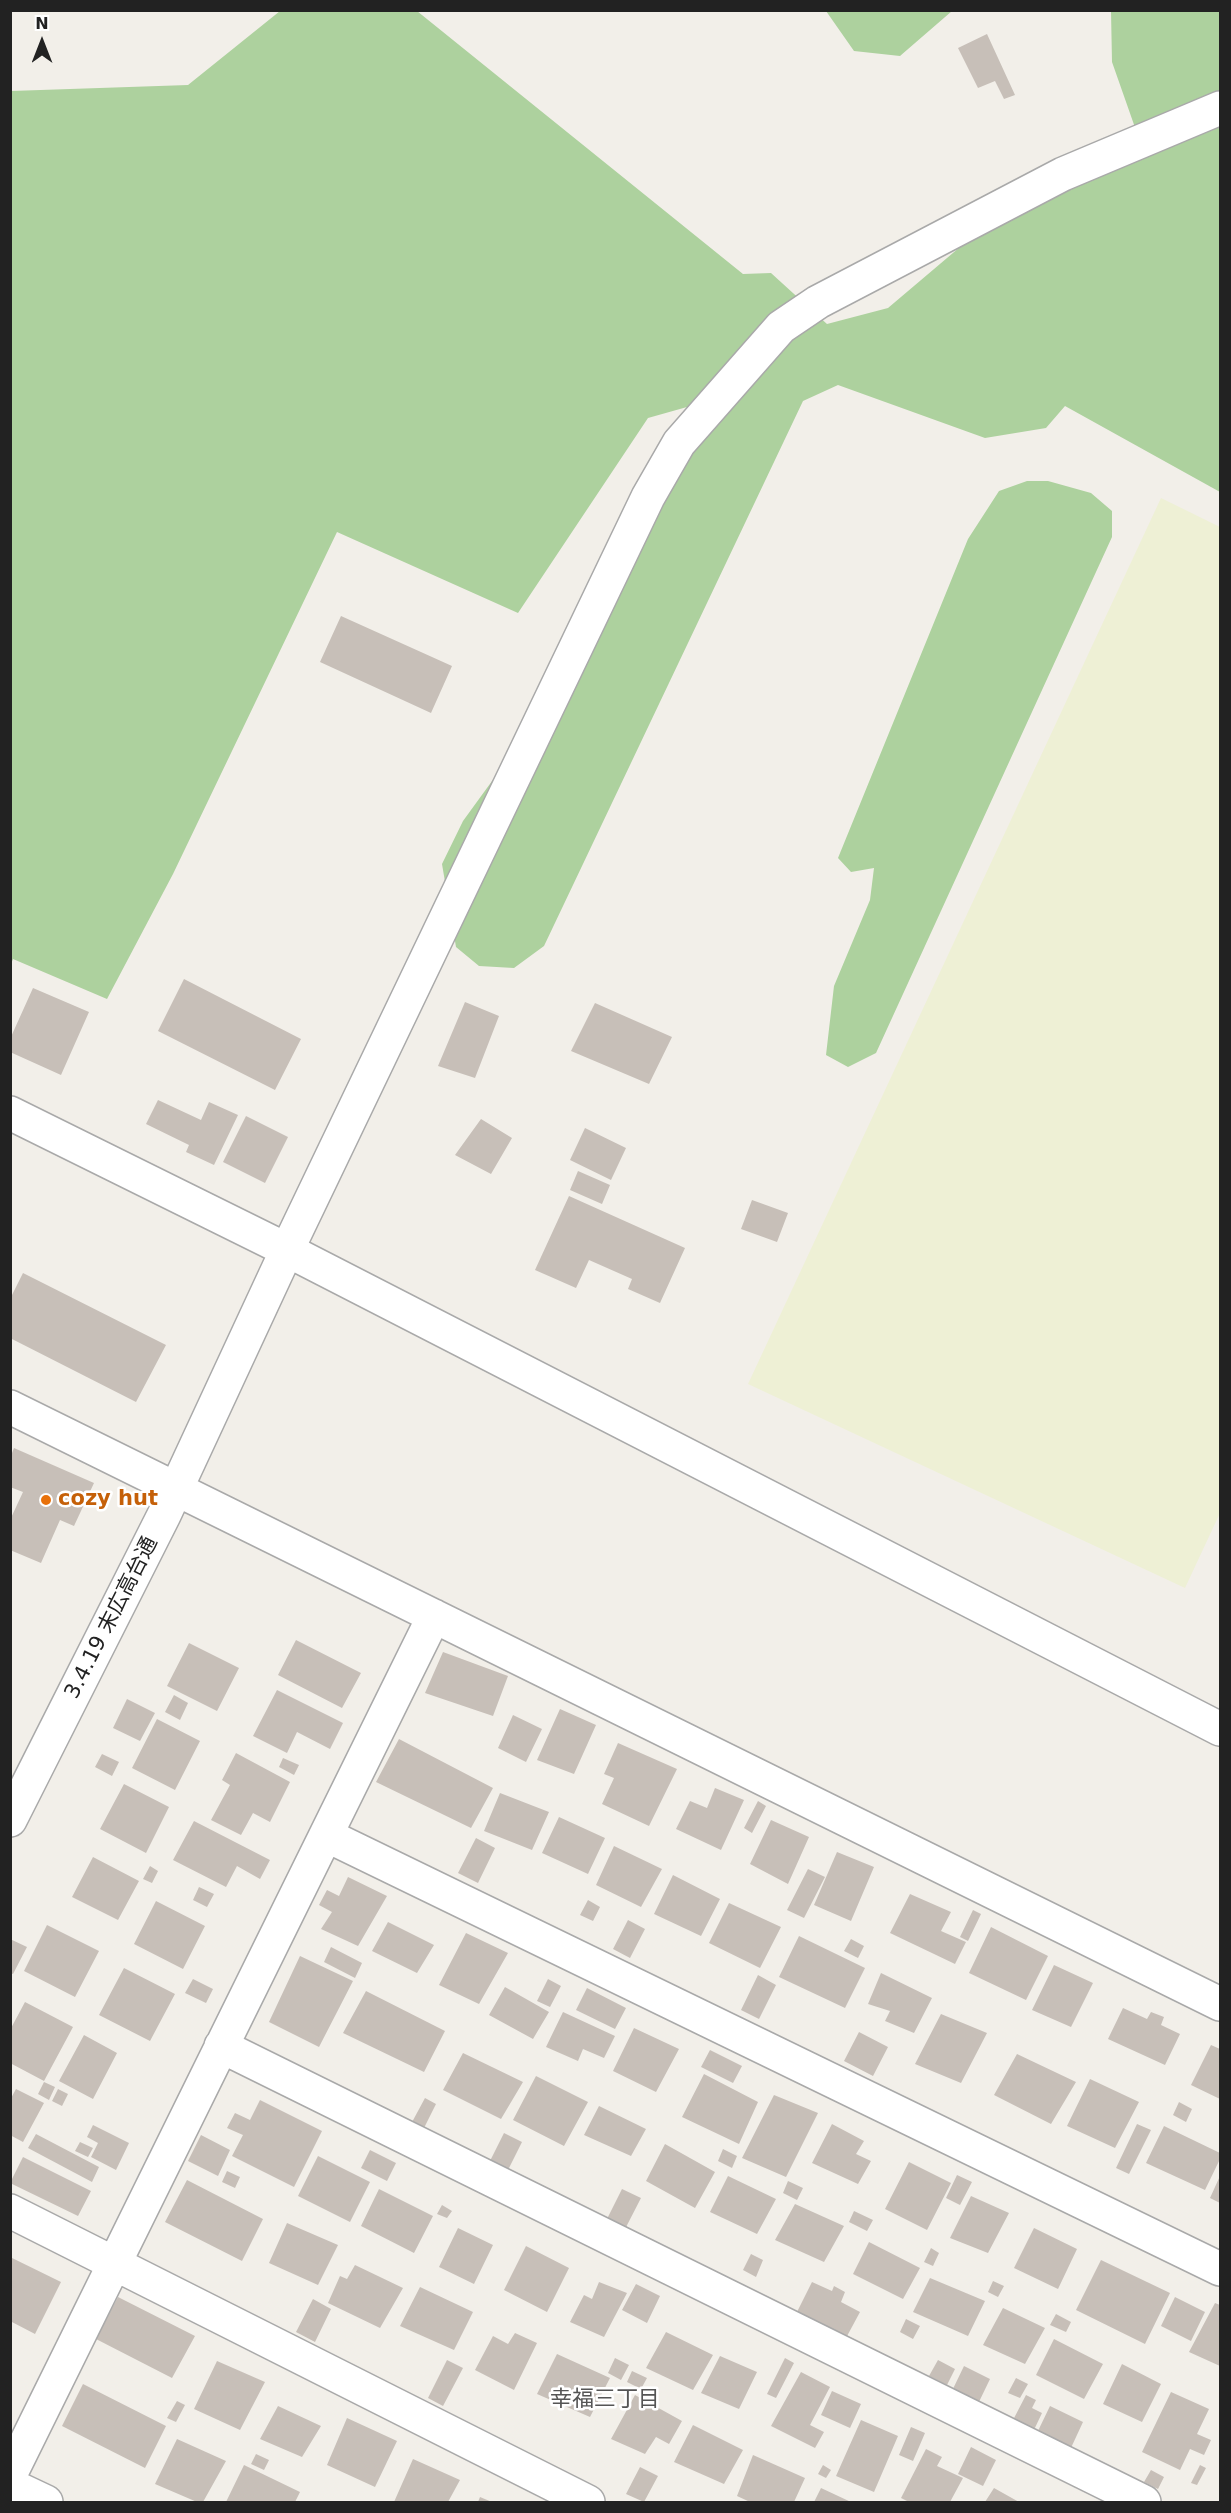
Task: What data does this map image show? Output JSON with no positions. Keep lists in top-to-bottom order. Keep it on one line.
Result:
{"streets":{"street":["3.4.19 末広高台通"]},"districts":["幸福三丁目"],"places":["cozy hut"],"north":"top"}
